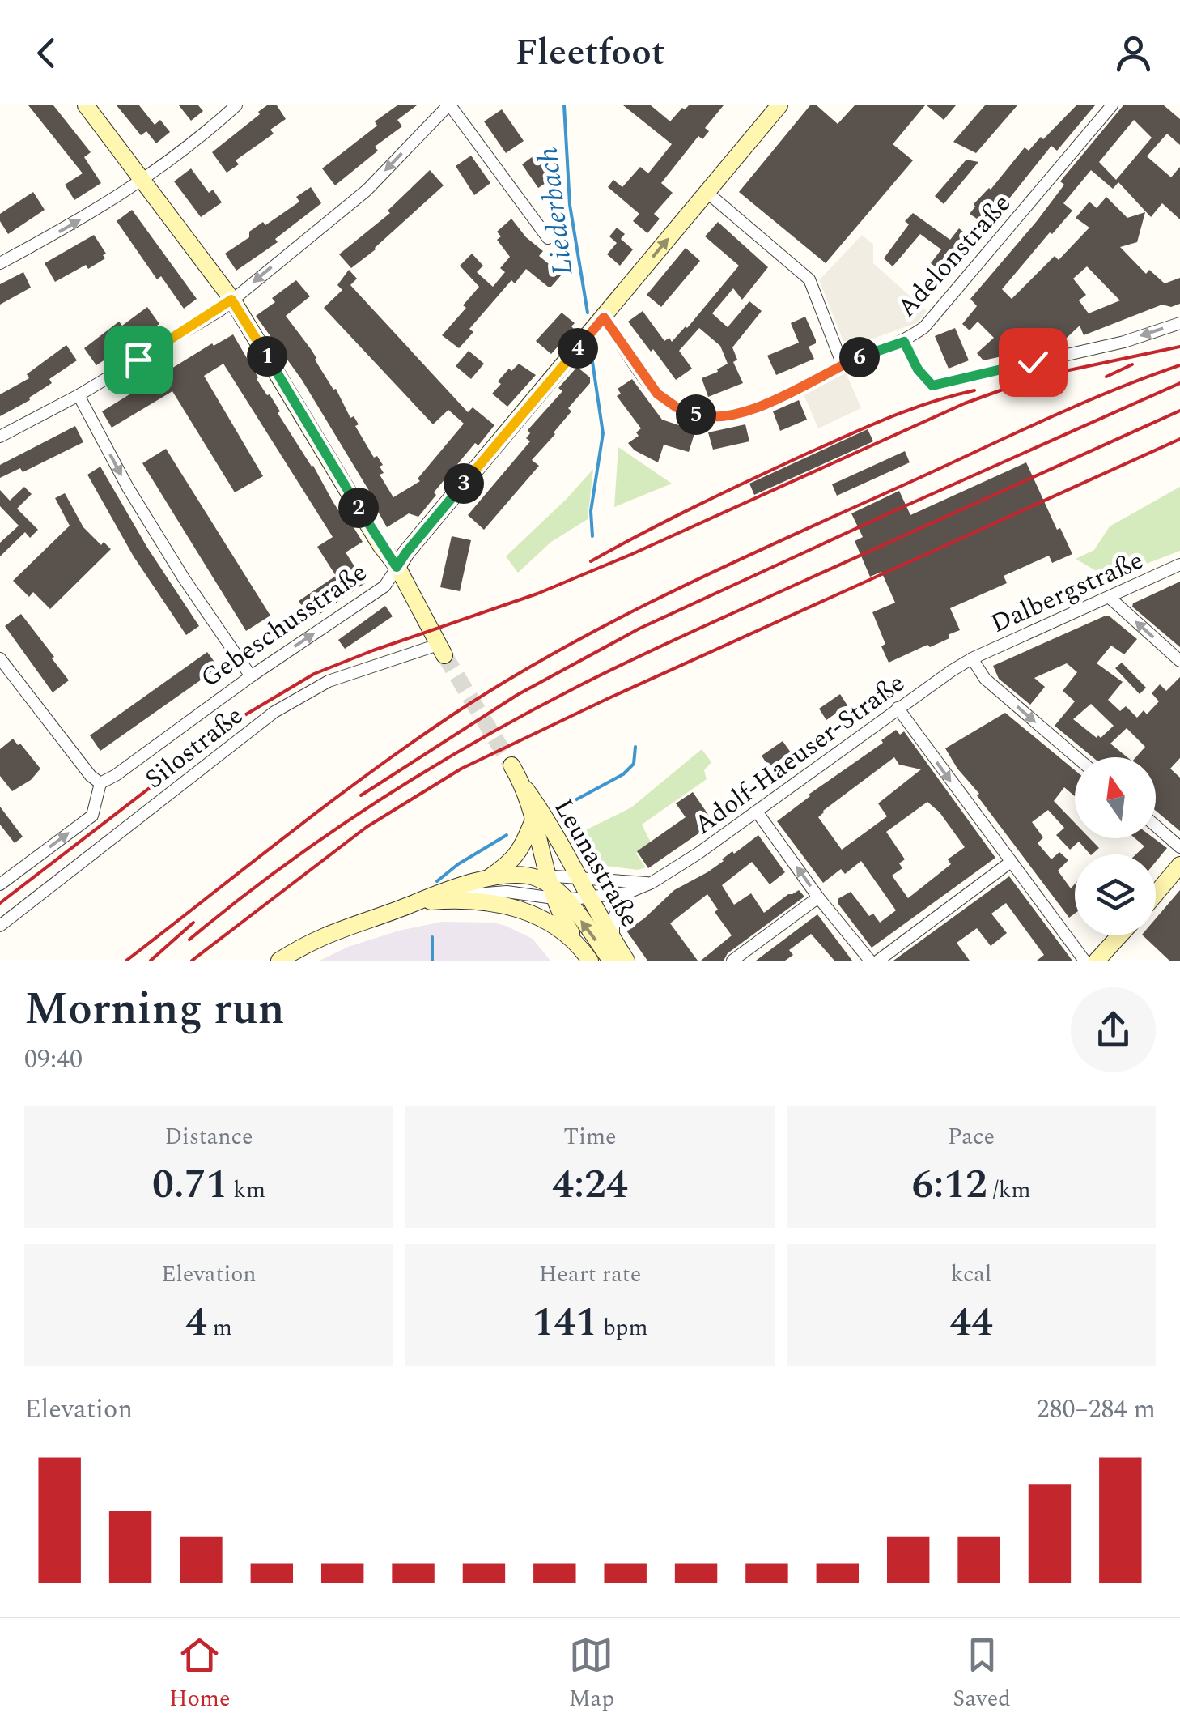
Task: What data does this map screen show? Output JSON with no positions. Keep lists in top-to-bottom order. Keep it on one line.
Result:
{"streets":{"street":["Adelonstraße","Dalbergstraße","Gebeschusstraße","Silostraße","Adolf-Haeuser-Straße","Leunastraße"]},"crossings":[["Adelonstraße","Gebeschusstraße"],["Dalbergstraße","Adolf-Haeuser-Straße"],["Adolf-Haeuser-Straße","Leunastraße"]],"one_way":["Gebeschusstraße"],"water":["Liederbach"],"north":"top","page":{"header":"Fleetfoot","pins":["4","1","6","5","3","2"],"heading":["Morning run","09:40"],"stats":[["Distance","0.71 km"],["Time","4:24"],["Pace","6:12 /km"],["Elevation","4 m"],["Heart rate","141 bpm"],["kcal","44"]],"chart":["Elevation","280–284 m"],"tabs":["Home","Map","Saved"]}}
